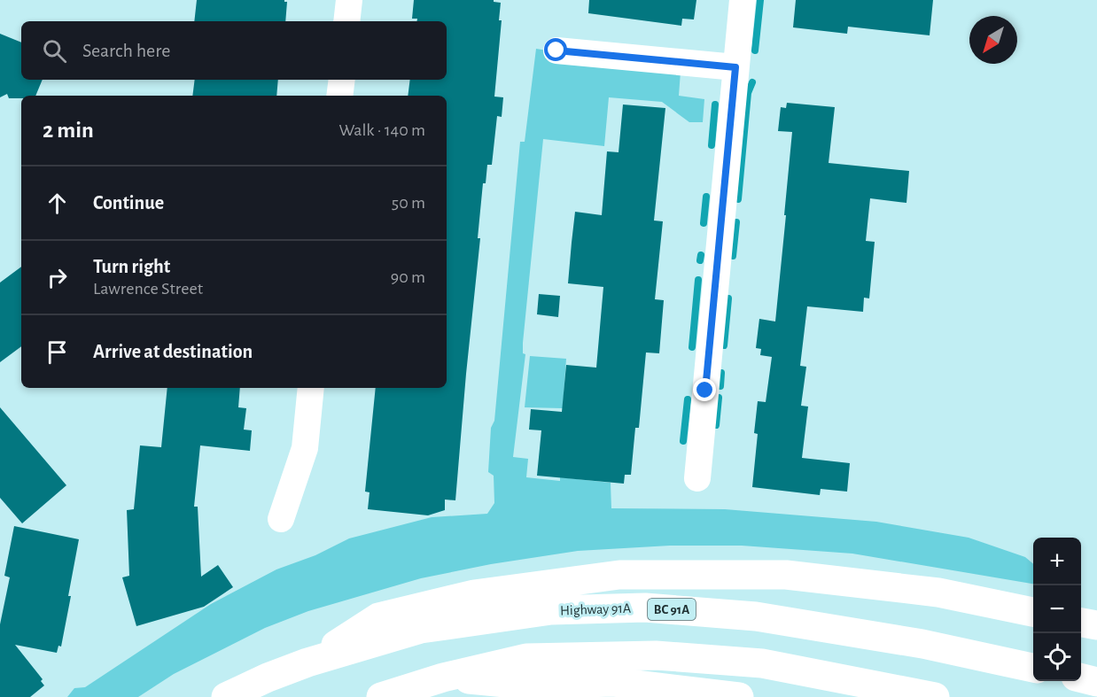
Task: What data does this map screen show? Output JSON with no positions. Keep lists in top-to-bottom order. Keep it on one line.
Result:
{"streets":{"highway":["Highway 91A","BC 91A"]},"north":"bottom left","page":{"search":"Search here","heading":["2 min","Walk · 140 m"],"list":[["Continue","50 m"],["Turn right","Lawrence Street","90 m"],"Arrive at destination"],"map_buttons":["+","−"]}}
